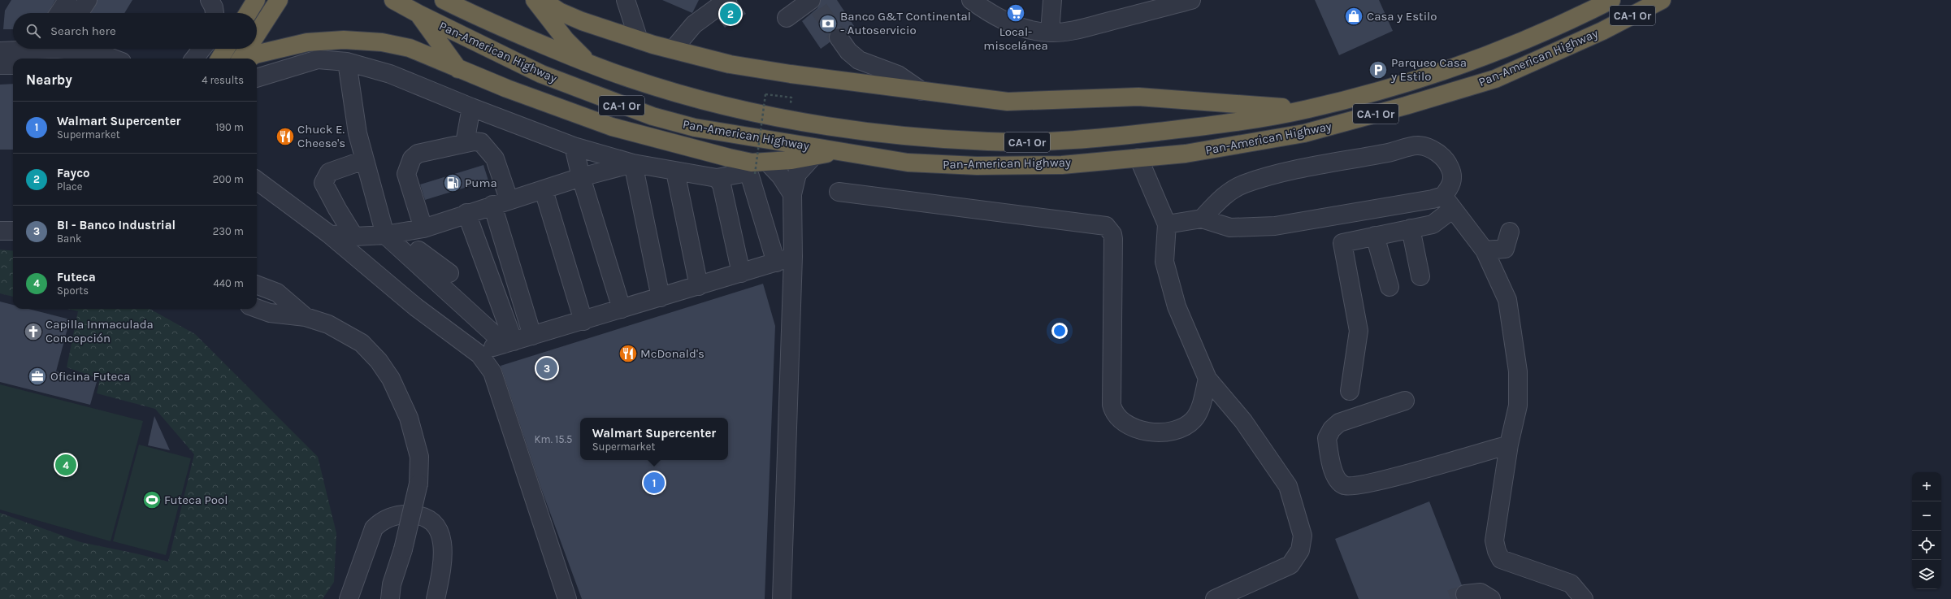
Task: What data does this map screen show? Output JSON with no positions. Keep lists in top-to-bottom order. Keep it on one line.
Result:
{"streets":{"highway":["CA-1 Or","Pan-American Highway"]},"places":{"supermarket":["Local- miscelánea"],"shop":["Casa y Estilo"],"bank":["Banco G&T Continental - Autoservicio"],"parking":["Parqueo Casa y Estilo"],"restaurant":["Chuck E. Cheese's","McDonald's"],"fuel station":["Puma"],"church":["Capilla Inmaculada Concepción"],"office":["Oficina Futeca"],"sports":["Futeca Pool"]},"house_numbers":["Km. 15.5"],"page":{"pins":["2","3","4","1"],"search":"Search here","heading":["Nearby","4 results"],"list":[{"mark":"1","name":"Walmart Supercenter","note":"Supermarket","value":"190 m"},{"mark":"2","name":"Fayco","note":"Place","value":"200 m"},{"mark":"3","name":"BI - Banco Industrial","note":"Bank","value":"230 m"},{"mark":"4","name":"Futeca","note":"Sports","value":"440 m"}],"popup":["Walmart Supercenter","Supermarket"],"map_buttons":["+","−"]}}
